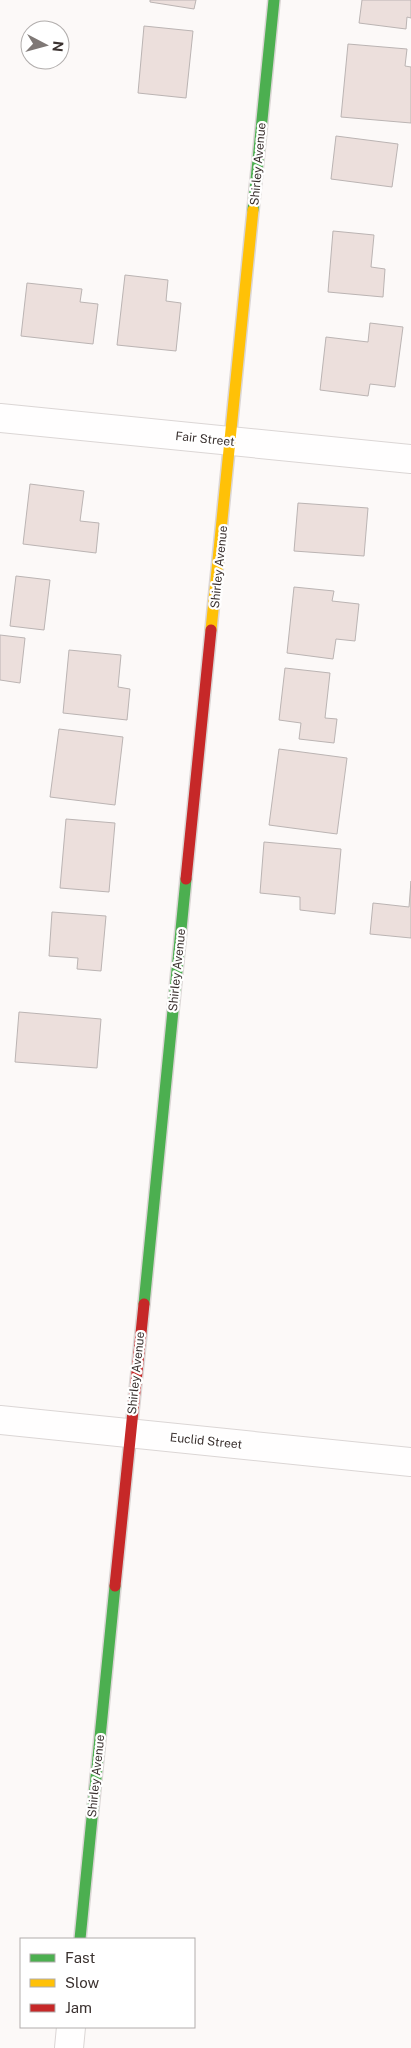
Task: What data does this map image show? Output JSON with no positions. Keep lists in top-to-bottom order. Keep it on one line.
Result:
{"streets":{"street":["Shirley Avenue","Fair Street","Euclid Street"]},"crossings":[["Shirley Avenue","Fair Street"],["Shirley Avenue","Euclid Street"]],"legend":["Fast","Slow","Jam"],"north":"right"}
